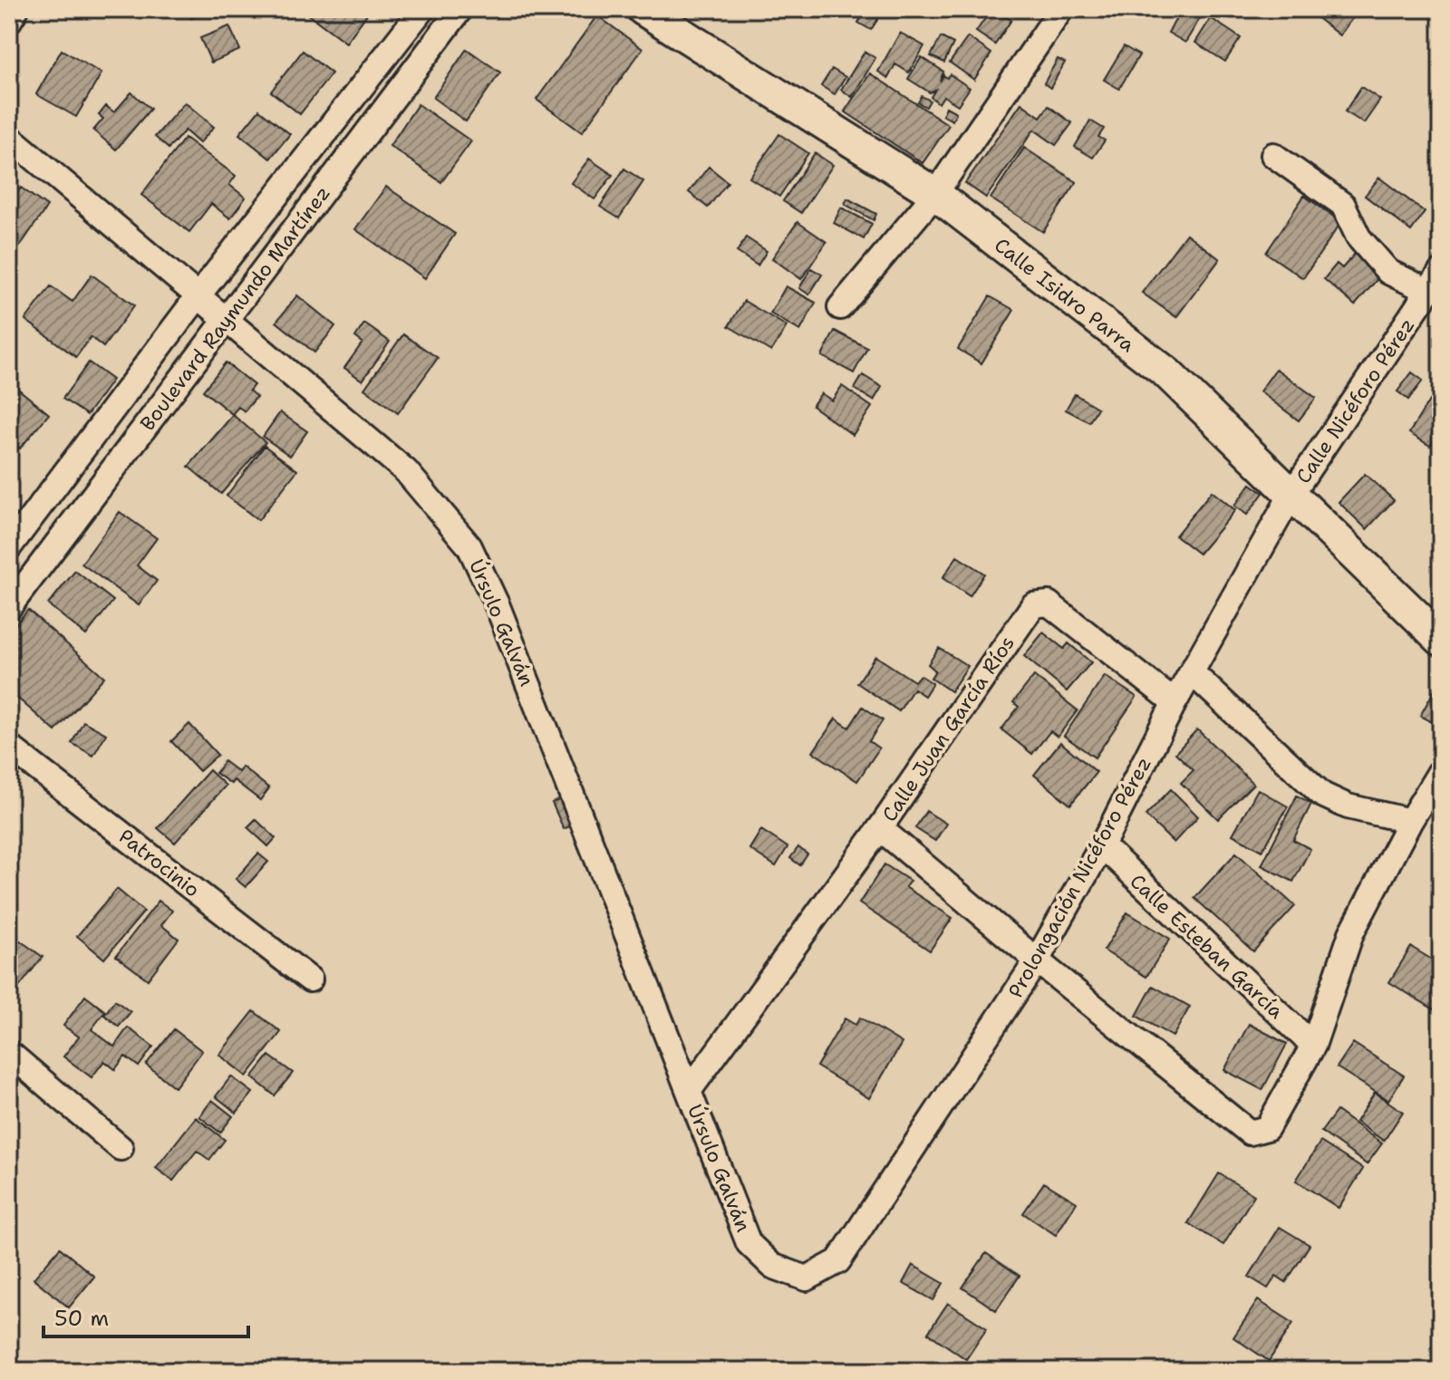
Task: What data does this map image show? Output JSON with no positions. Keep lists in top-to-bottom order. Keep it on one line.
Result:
{"streets":{"street":["Calle Isidro Parra","Boulevard Raymundo Martínez","Calle Nicéforo Pérez","Úrsulo Galván","Calle Juan García Ríos","Patrocinio","Prolongación Nicéforo Pérez","Calle Esteban García"]},"crossings":[["Calle Isidro Parra","Calle Nicéforo Pérez"],["Calle Isidro Parra","Prolongación Nicéforo Pérez"],["Boulevard Raymundo Martínez","Úrsulo Galván"],["Calle Nicéforo Pérez","Prolongación Nicéforo Pérez"],["Úrsulo Galván","Prolongación Nicéforo Pérez"],["Calle Juan García Ríos","Prolongación Nicéforo Pérez"],["Calle Juan García Ríos","Calle Esteban García"],["Prolongación Nicéforo Pérez","Calle Esteban García"]],"scale_bar":"50 m"}
